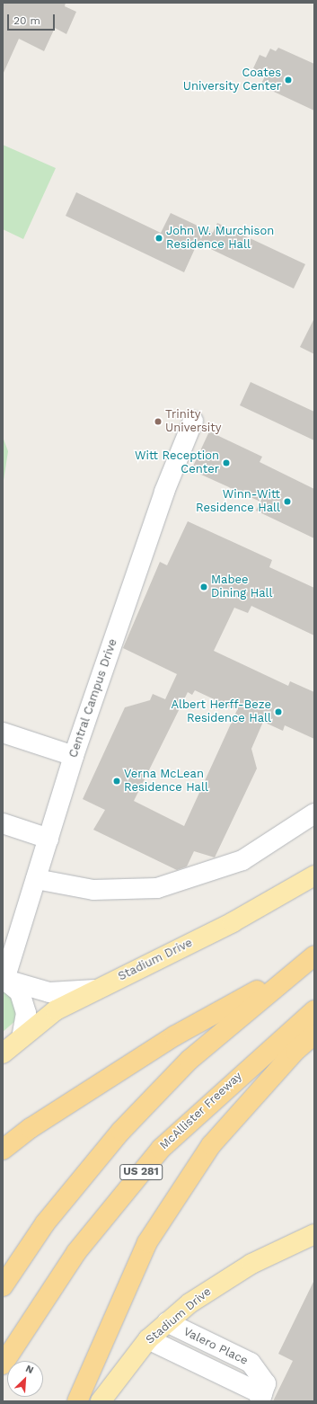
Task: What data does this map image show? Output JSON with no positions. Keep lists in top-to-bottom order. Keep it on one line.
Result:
{"streets":{"highway":["McAllister Freeway","US 281"],"main road":["Stadium Drive"],"lane":["Central Campus Drive","Valero Place"]},"crossings":[["Stadium Drive","Valero Place"]],"places":["Coates University Center","John W. Murchison Residence Hall","Trinity University","Witt Reception Center","Winn-Witt Residence Hall","Mabee Dining Hall","Albert Herff-Beze Residence Hall","Verna McLean Residence Hall"],"scale_bar":"20 m","north":"top right"}
